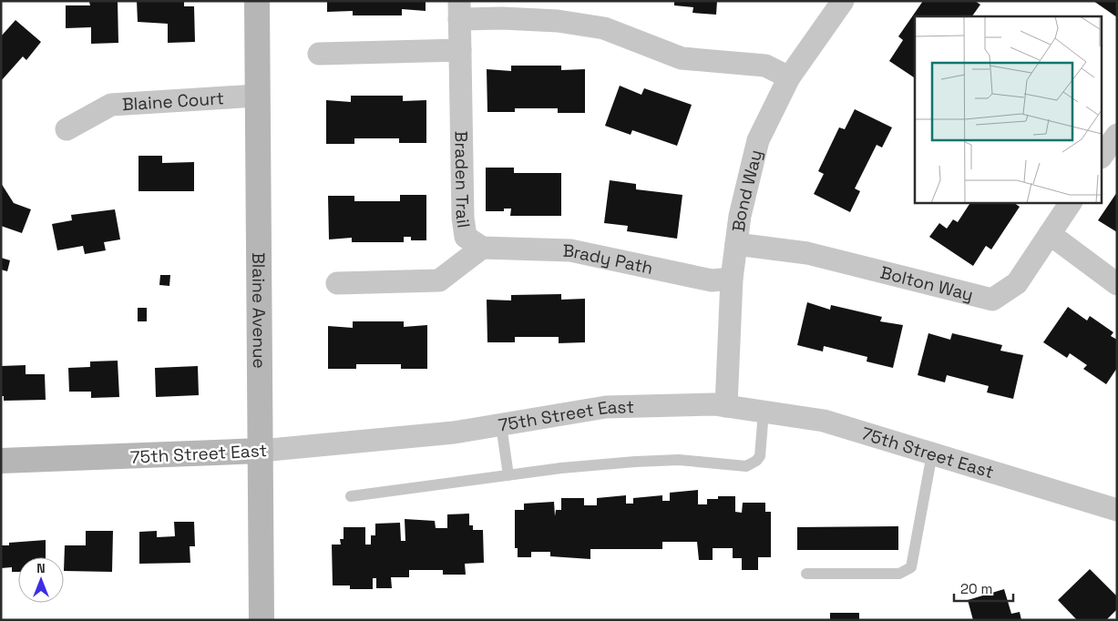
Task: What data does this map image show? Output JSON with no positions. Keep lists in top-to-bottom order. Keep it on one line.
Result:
{"streets":{"street":["Blaine Court","Braden Trail","Bond Way","Brady Path","Bolton Way","Blaine Avenue","75th Street East"]},"crossings":[["Blaine Court","Blaine Avenue"],["Braden Trail","Brady Path"],["Bond Way","Brady Path"],["Bond Way","Bolton Way"],["Bond Way","75th Street East"],["Blaine Avenue","75th Street East"]],"scale_bar":"20 m","north":"top"}
